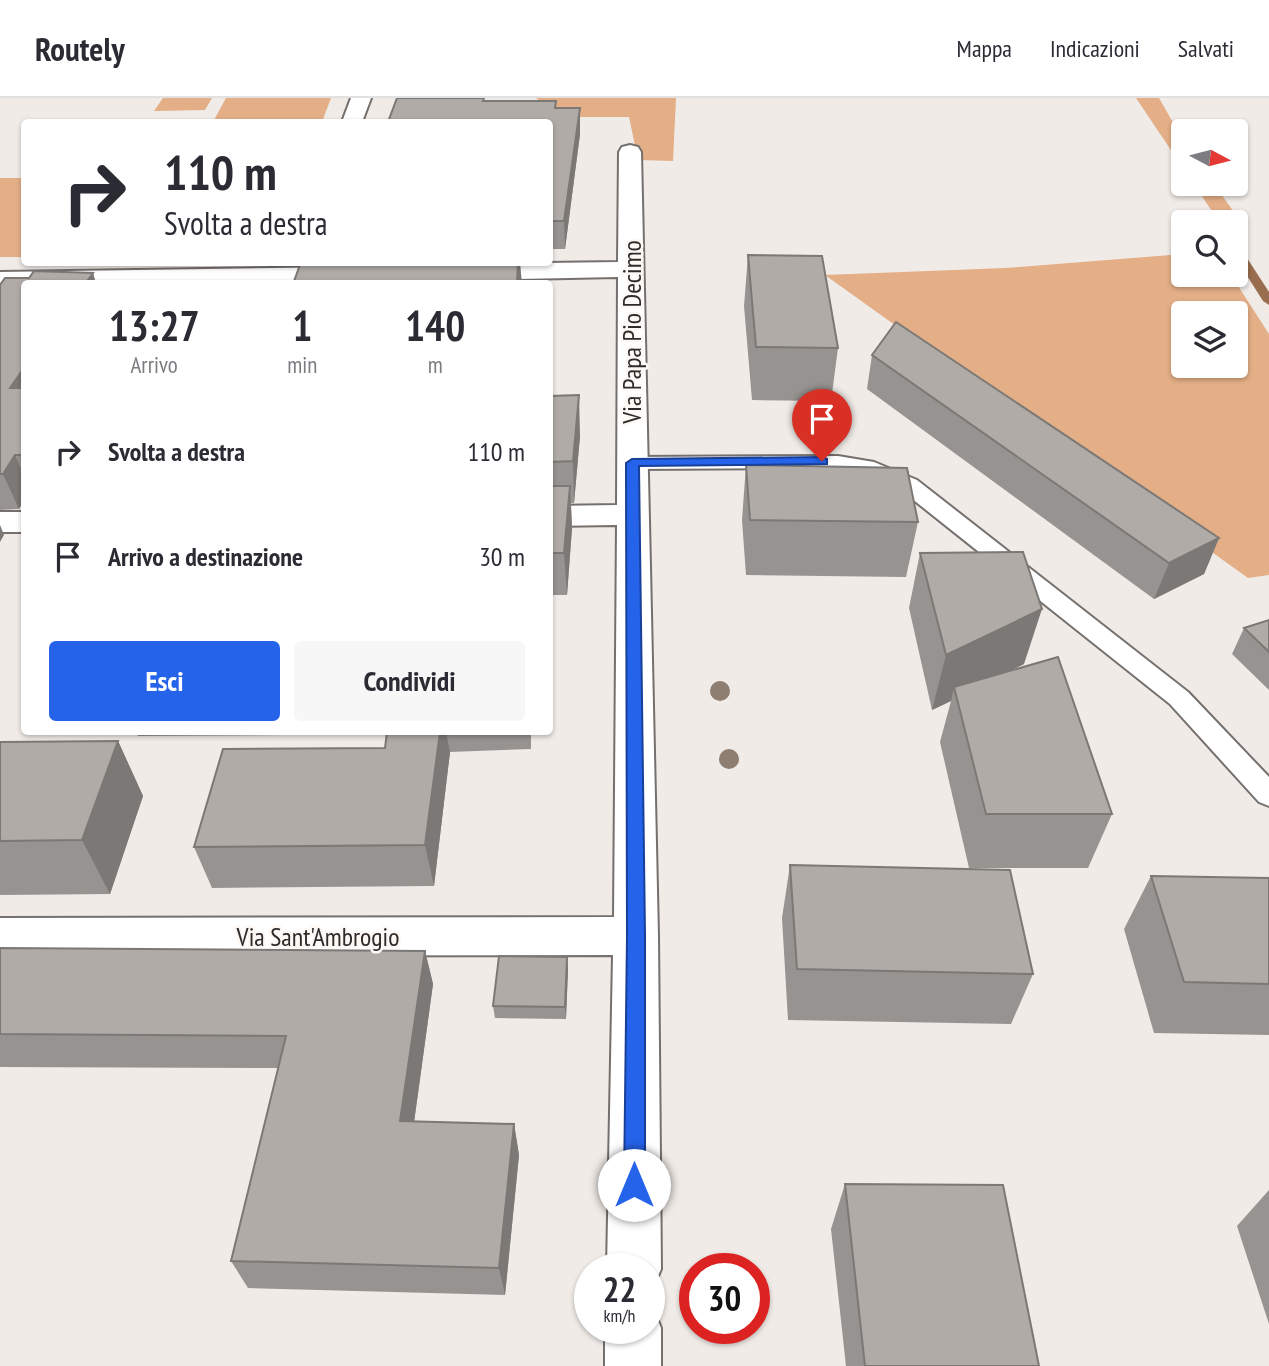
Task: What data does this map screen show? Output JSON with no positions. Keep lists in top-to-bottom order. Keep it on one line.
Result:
{"streets":{"street":["Via Papa Pio Decimo","Via Sant'Ambrogio"]},"crossings":[["Via Papa Pio Decimo","Via Sant'Ambrogio"]],"north":"right","page":{"header":"Routely","nav":["Mappa","Indicazioni","Salvati"],"turn":["110 m","Svolta a destra"],"eta":["13:27","Arrivo","1","min","140","m"],"list":[{"name":"Svolta a destra","value":"110 m"},{"name":"Arrivo a destinazione","value":"30 m"}],"buttons":["Esci","Condividi"],"speed":"22 km/h","limit":"30"}}
